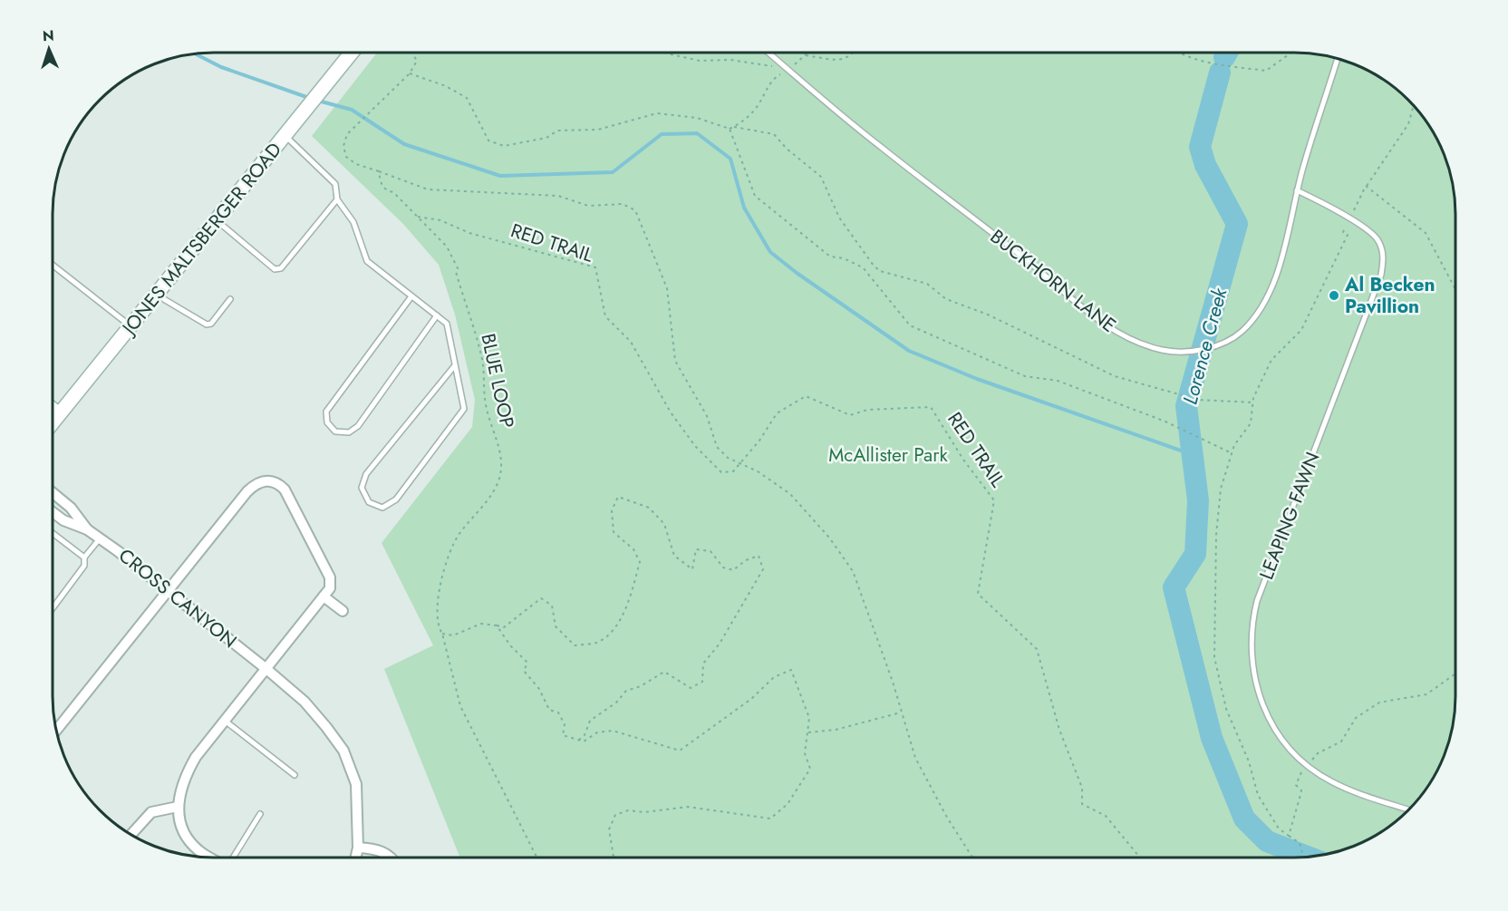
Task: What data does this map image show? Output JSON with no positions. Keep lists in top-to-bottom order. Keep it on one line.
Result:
{"streets":{"main road":["JONES MALTSBERGER ROAD"],"street":["CROSS CANYON"],"lane":["BUCKHORN LANE","LEAPING FAWN"],"path":["RED TRAIL","BLUE LOOP"]},"crossings":[["RED TRAIL","BLUE LOOP"],["BUCKHORN LANE","LEAPING FAWN"]],"water":["Lorence Creek"],"parks":["McAllister Park"],"places":["Al Becken Pavillion"],"north":"top"}
